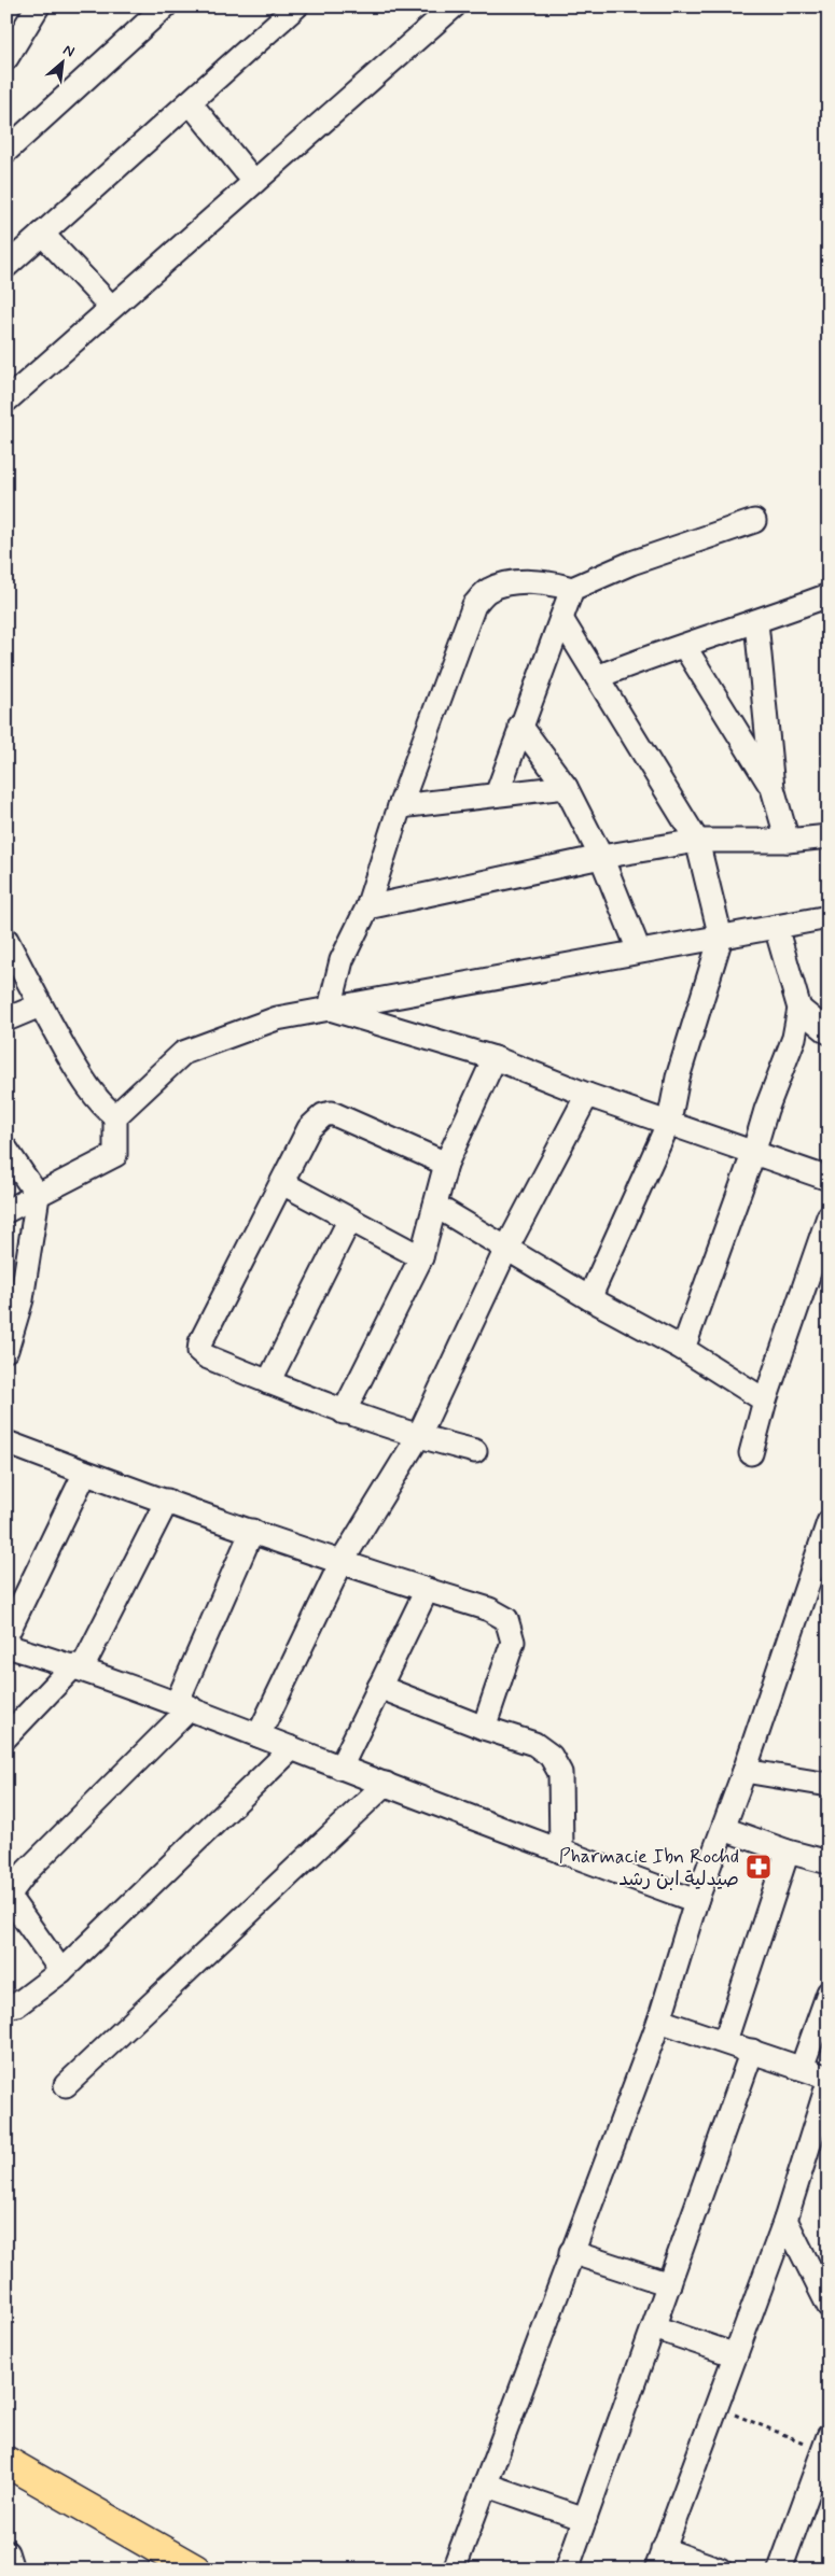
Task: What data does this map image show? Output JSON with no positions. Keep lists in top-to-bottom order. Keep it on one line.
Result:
{"places":{"pharmacy":["Pharmacie Ibn Rochd صيدلية ابن رشد"]},"north":"top right"}
